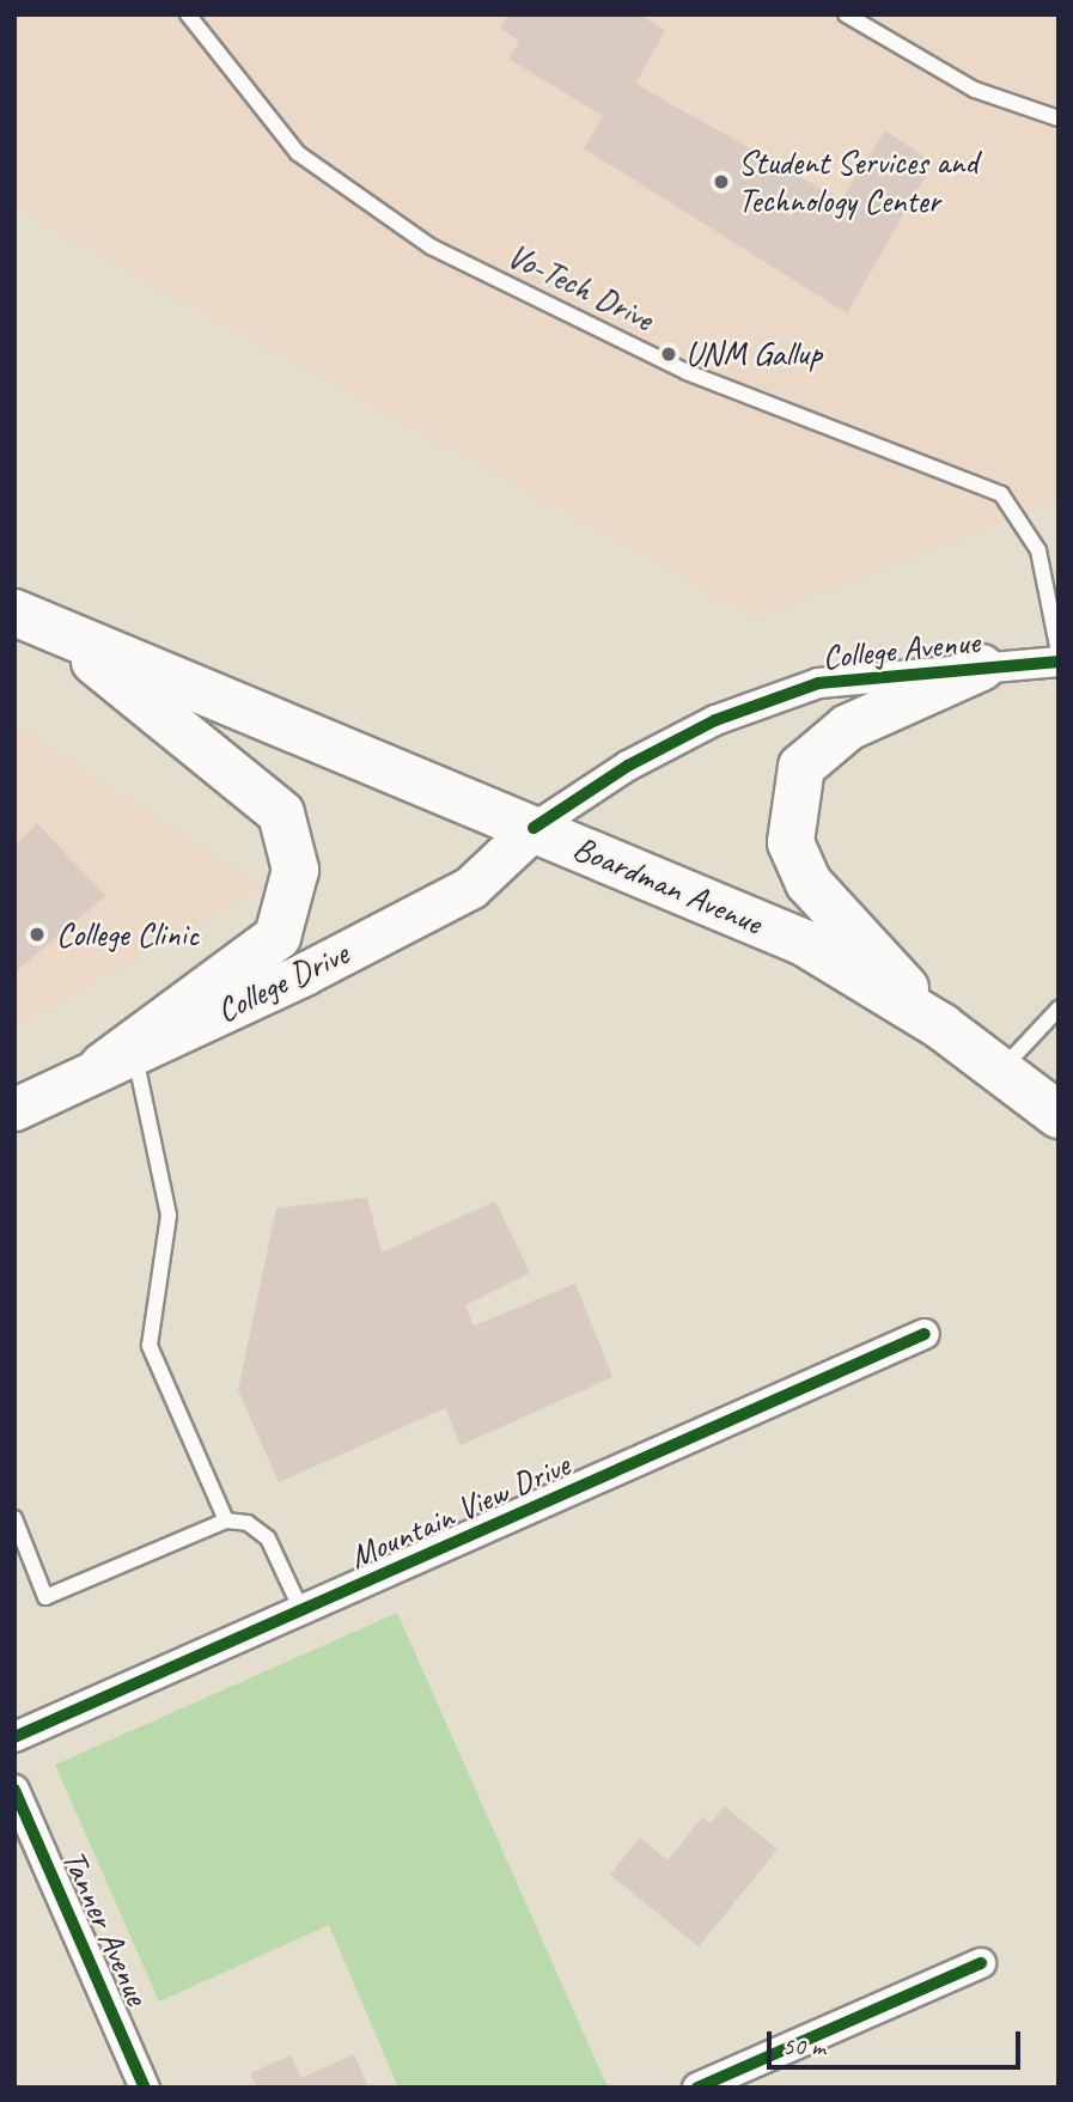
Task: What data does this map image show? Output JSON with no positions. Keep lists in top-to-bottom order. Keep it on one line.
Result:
{"streets":{"main road":["Boardman Avenue","College Drive"],"street":["College Avenue","Mountain View Drive","Tanner Avenue"],"lane":["Vo-Tech Drive"]},"crossings":[["College Avenue","Boardman Avenue"],["College Avenue","College Drive"],["Boardman Avenue","College Drive"]],"places":["Student Services and Technology Center","UNM Gallup","College Clinic"],"scale_bar":"50 m"}
